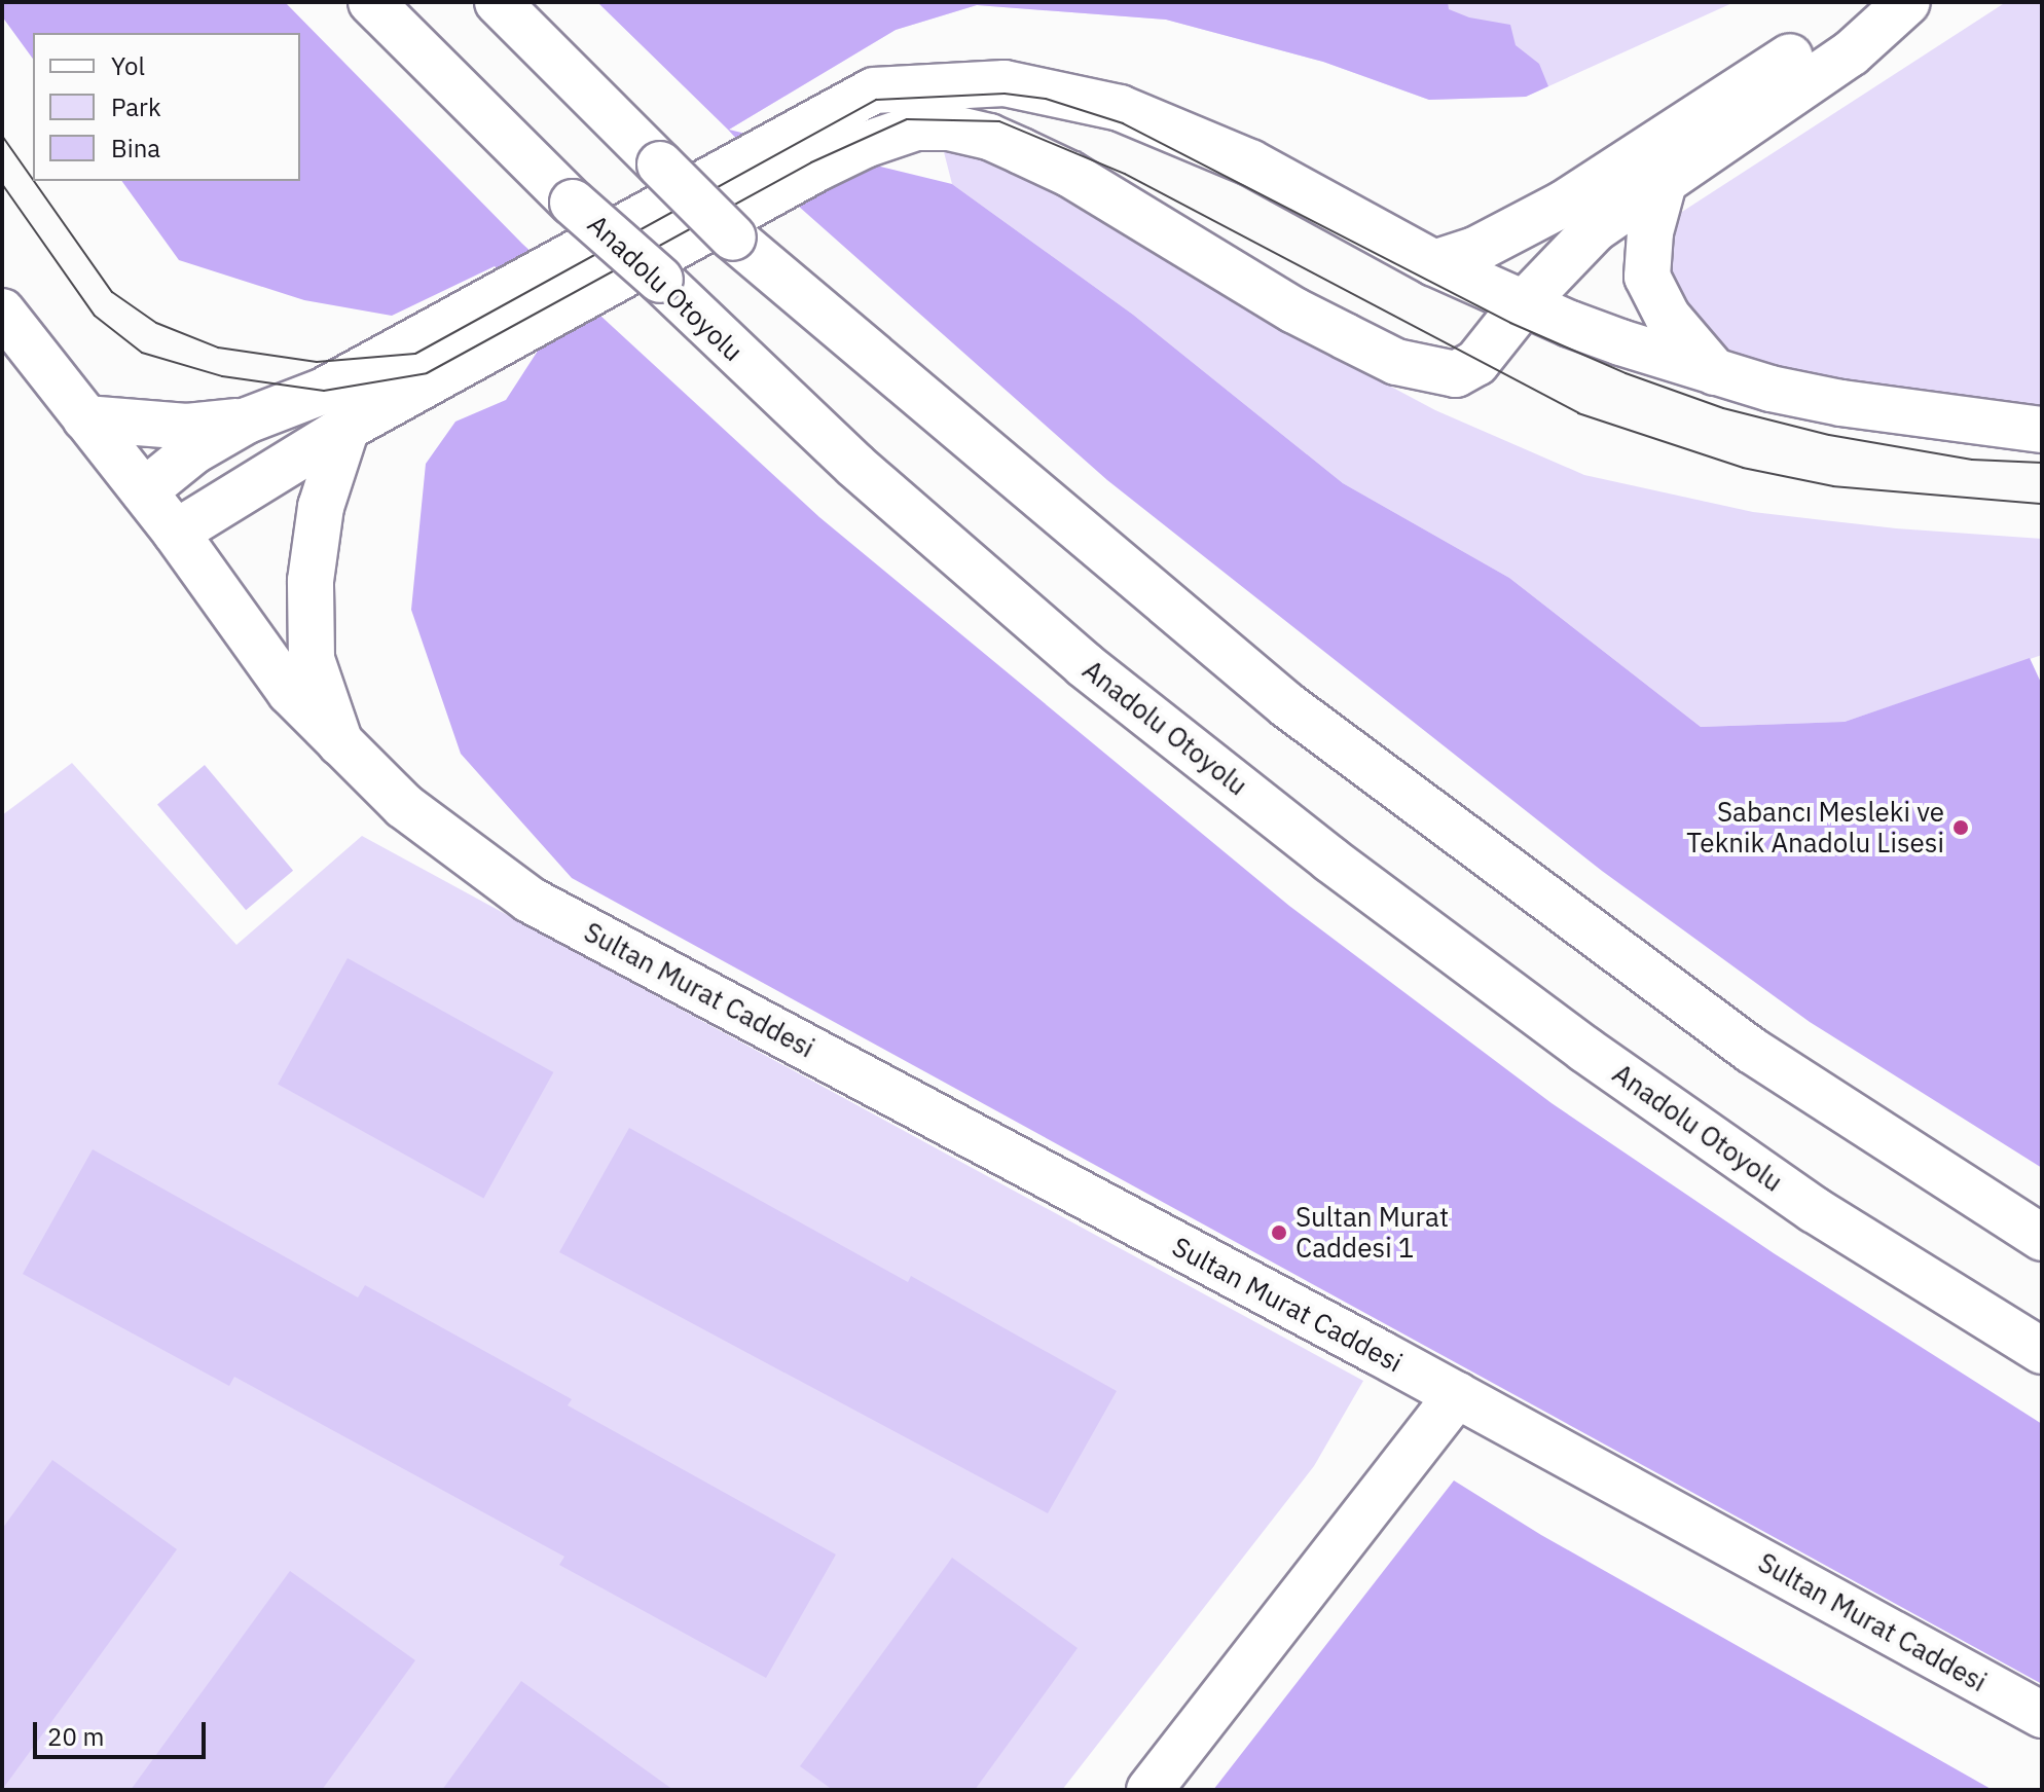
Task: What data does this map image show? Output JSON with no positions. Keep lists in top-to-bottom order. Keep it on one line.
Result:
{"streets":{"main road":["Anadolu Otoyolu","Sultan Murat Caddesi"]},"places":["Sabancı Mesleki ve Teknik Anadolu Lisesi","Sultan Murat Caddesi 1"],"legend":["Yol","Park","Bina"],"scale_bar":"20 m"}
